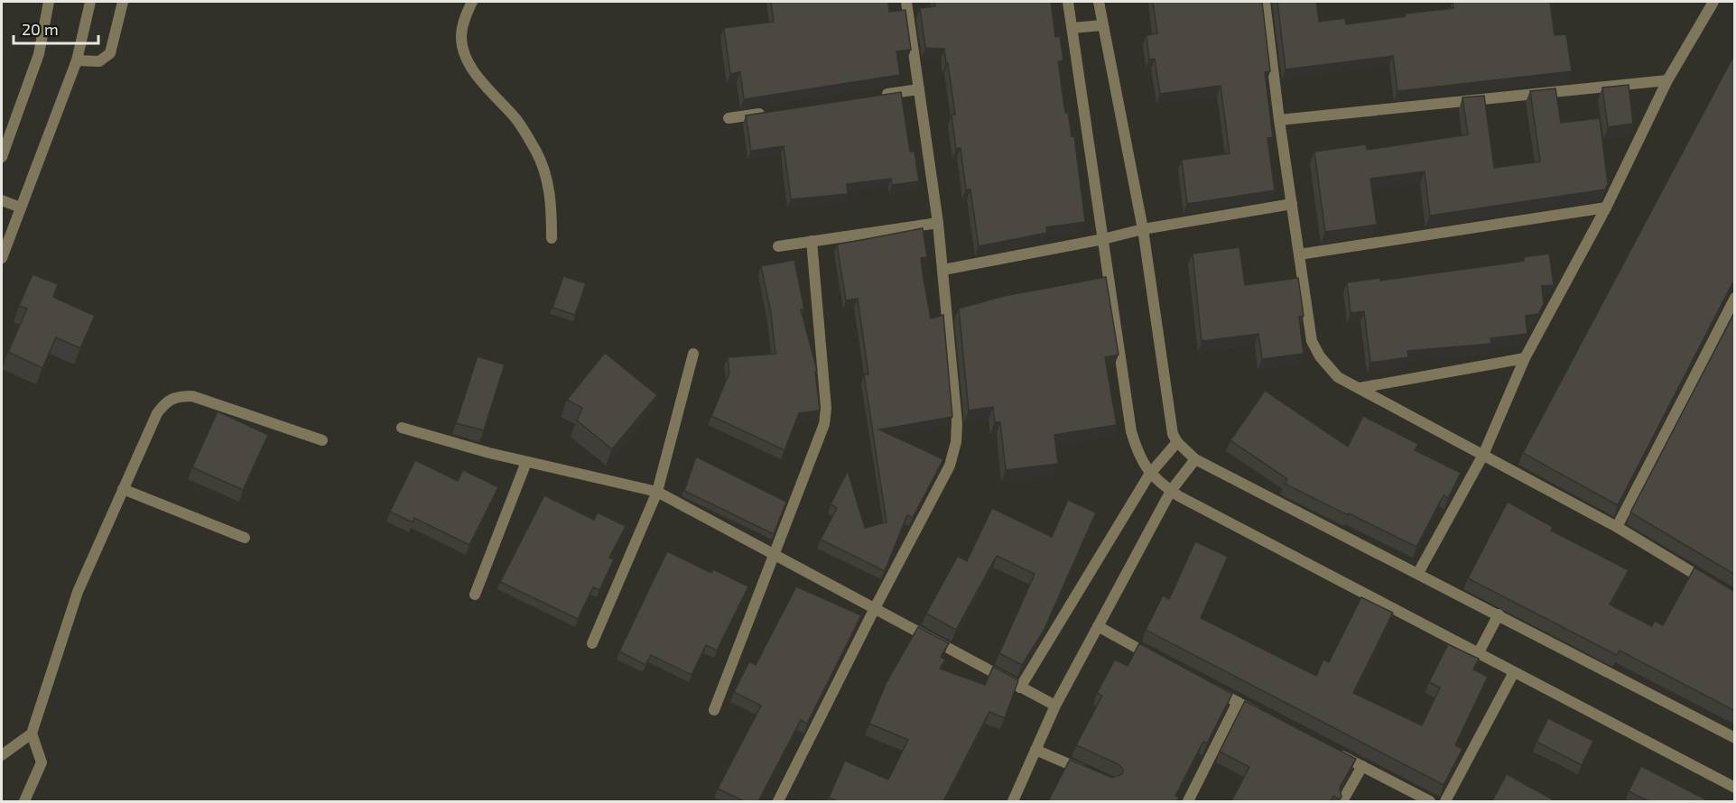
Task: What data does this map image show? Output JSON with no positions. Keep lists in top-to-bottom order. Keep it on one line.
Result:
{"scale_bar":"20 m"}
